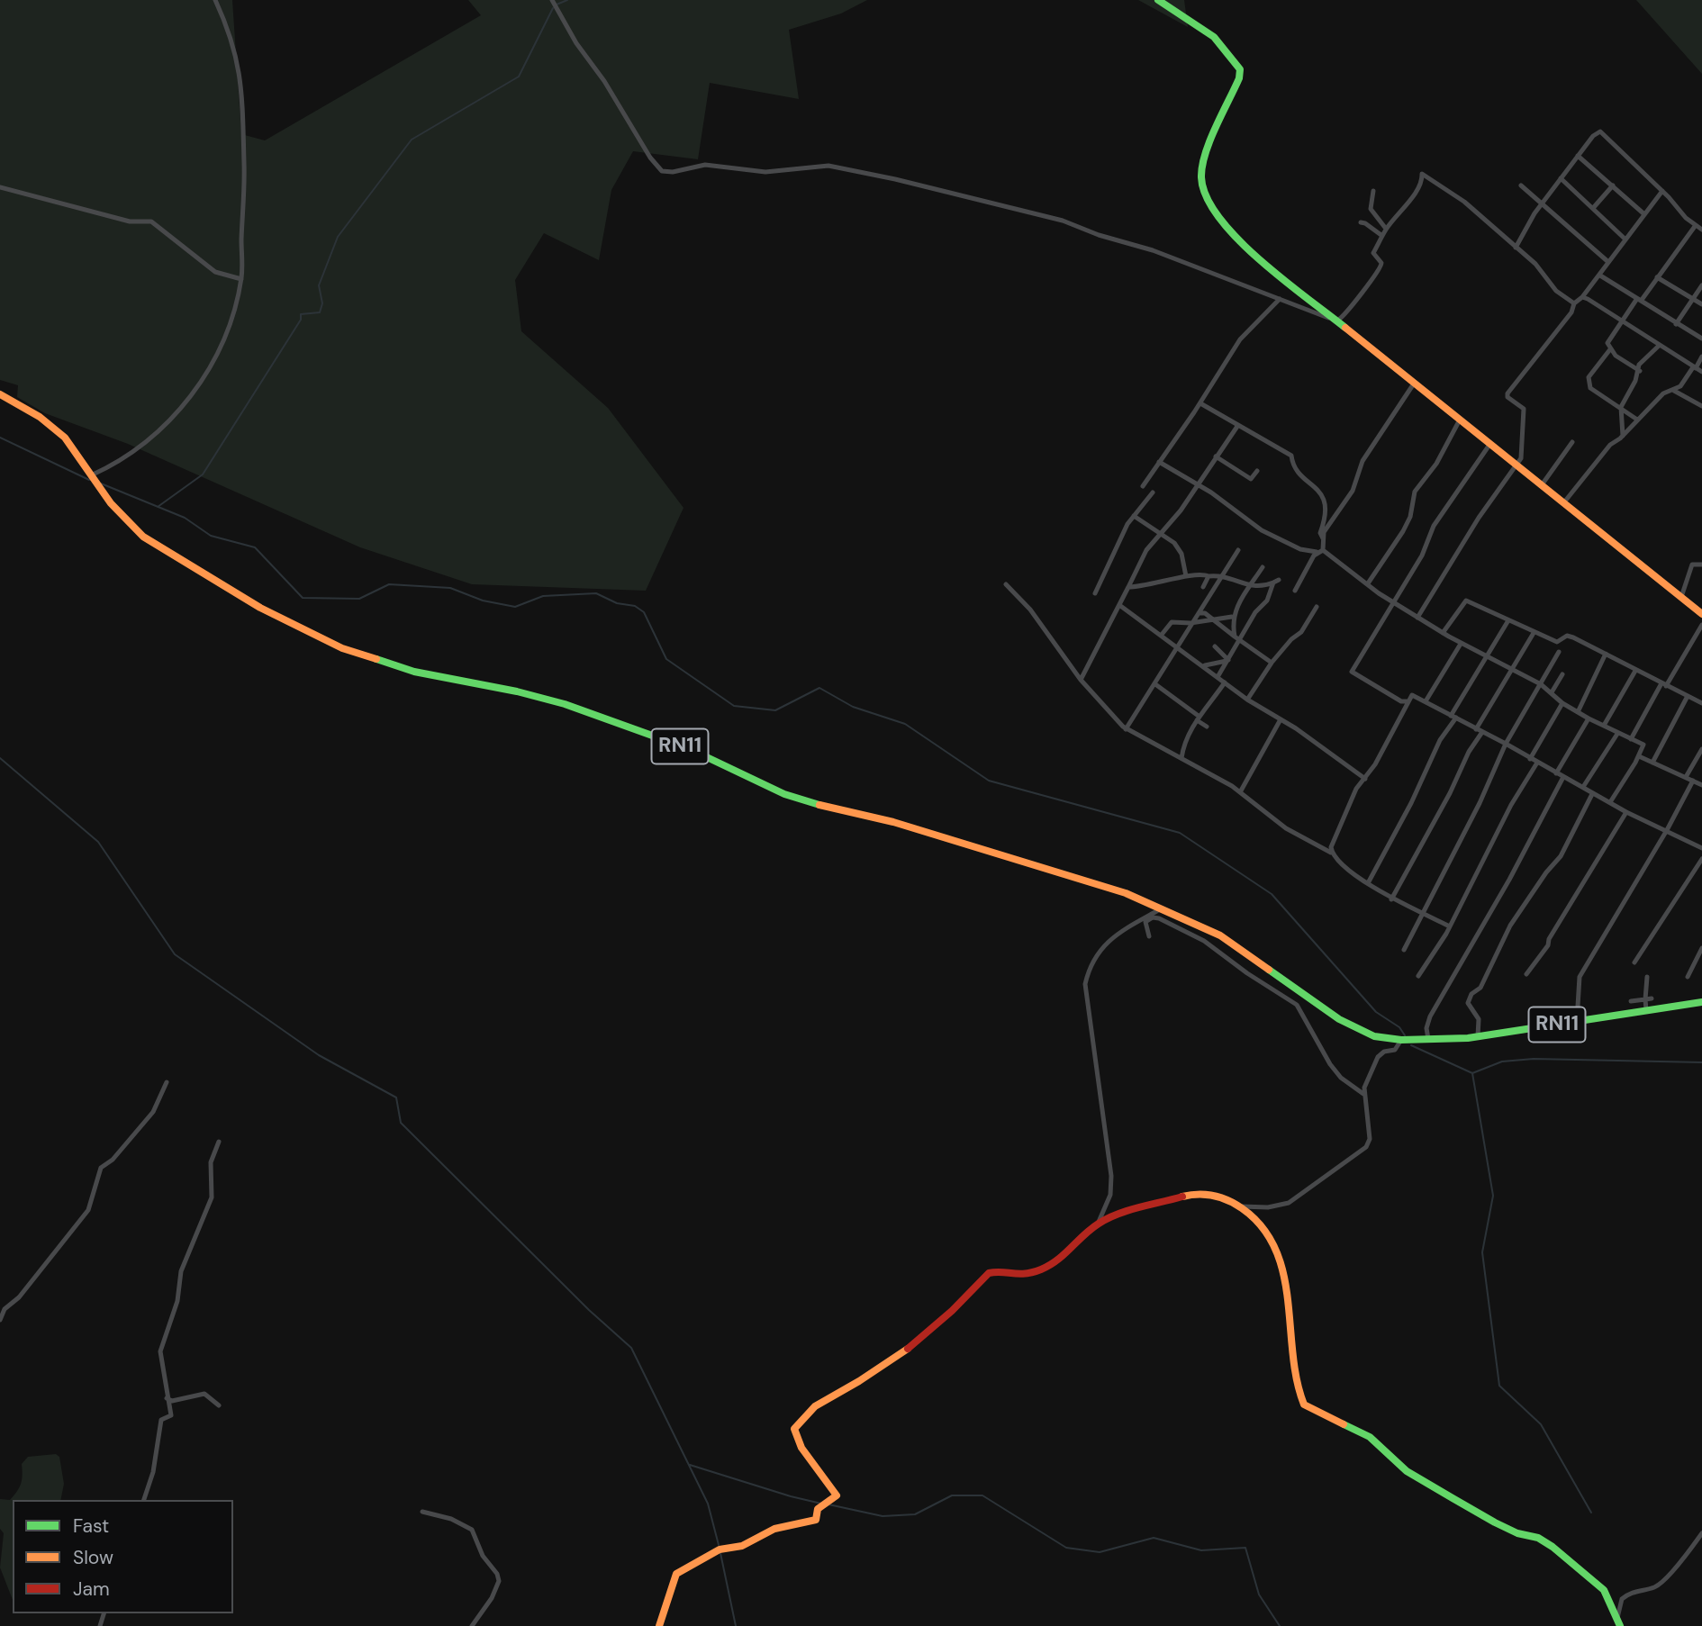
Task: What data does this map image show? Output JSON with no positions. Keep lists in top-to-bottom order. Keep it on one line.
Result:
{"streets":{"main road":["RN11"]},"legend":["Fast","Slow","Jam"]}
